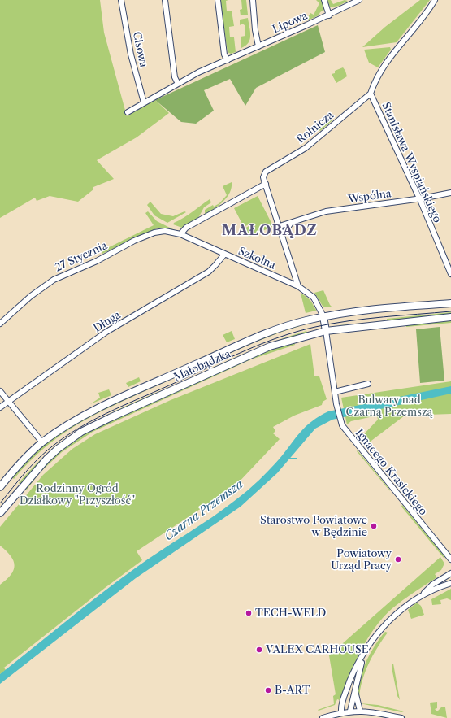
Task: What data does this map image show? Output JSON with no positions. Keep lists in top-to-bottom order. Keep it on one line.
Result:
{"streets":{"street":["Lipowa","Cisowa","Rolnicza","Stanisława Wyspiańskiego","Wspólna","27 Stycznia","Szkolna","Długa","Małobądzka","Ignacego Krasickiego"]},"crossings":[["Lipowa","Cisowa"],["Rolnicza","Stanisława Wyspiańskiego"],["Stanisława Wyspiańskiego","Wspólna"],["27 Stycznia","Szkolna"],["Szkolna","Długa"],["Szkolna","Małobądzka"],["Małobądzka","Ignacego Krasickiego"]],"districts":["MAŁOBĄDZ"],"water":["Czarna Przemsza"],"parks":["Bulwary nad Czarną Przemszą","Rodzinny Ogród Działkowy \"Przyszłość\""],"places":["Starostwo Powiatowe w Będzinie","Powiatowy Urząd Pracy","TECH-WELD","VALEX CARHOUSE","B-ART"]}
